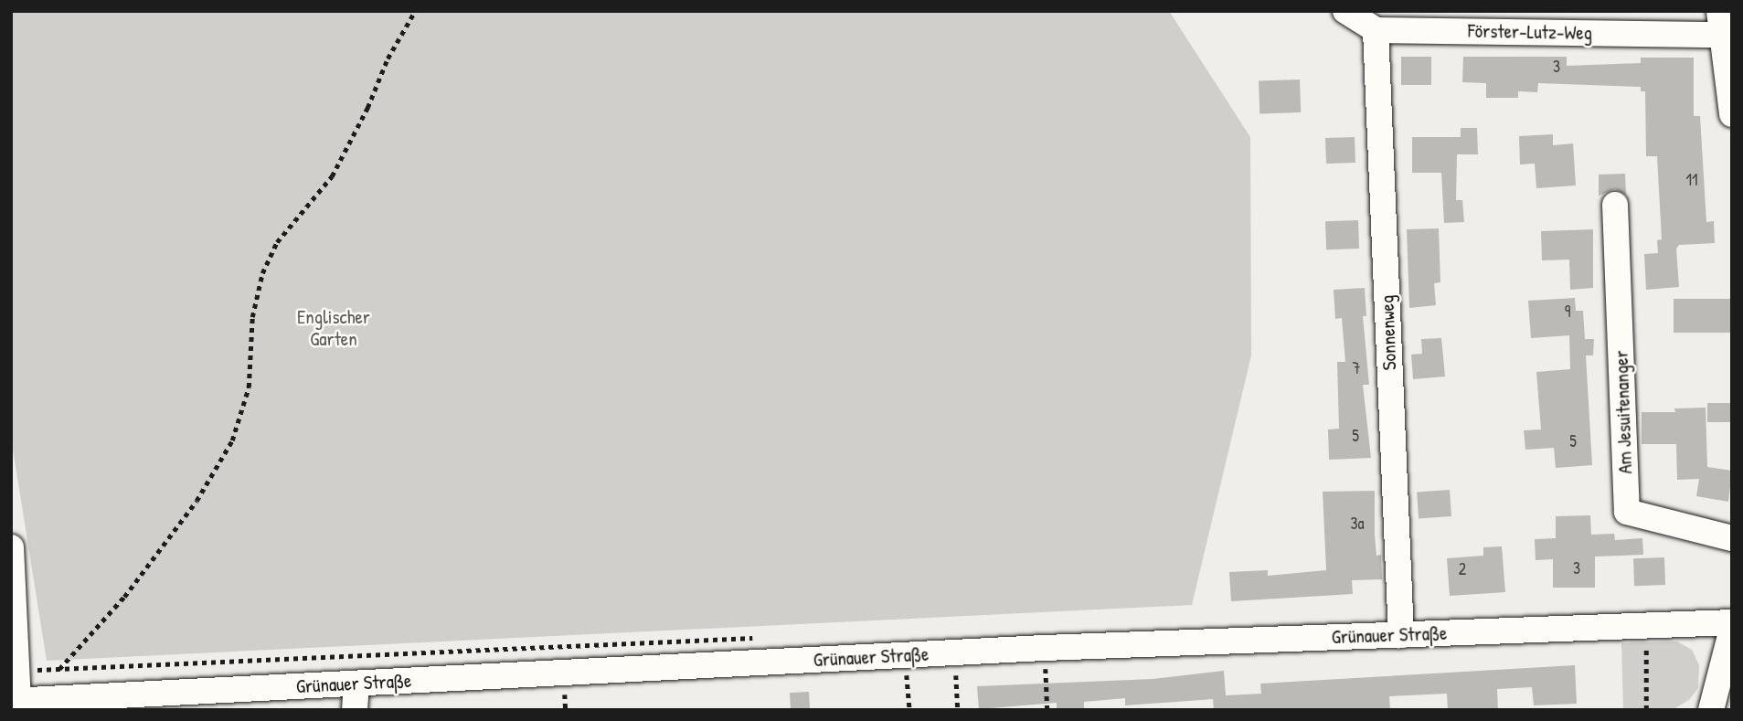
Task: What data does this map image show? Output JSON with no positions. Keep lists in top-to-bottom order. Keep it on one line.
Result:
{"streets":{"street":["Förster-Lutz-Weg","Sonnenweg","Am Jesuitenanger","Grünauer Straße"]},"crossings":[["Förster-Lutz-Weg","Sonnenweg"],["Sonnenweg","Grünauer Straße"]],"parks":["Englischer Garten"],"house_numbers":["3","11","9","7","5","5","3a","3","2"]}
